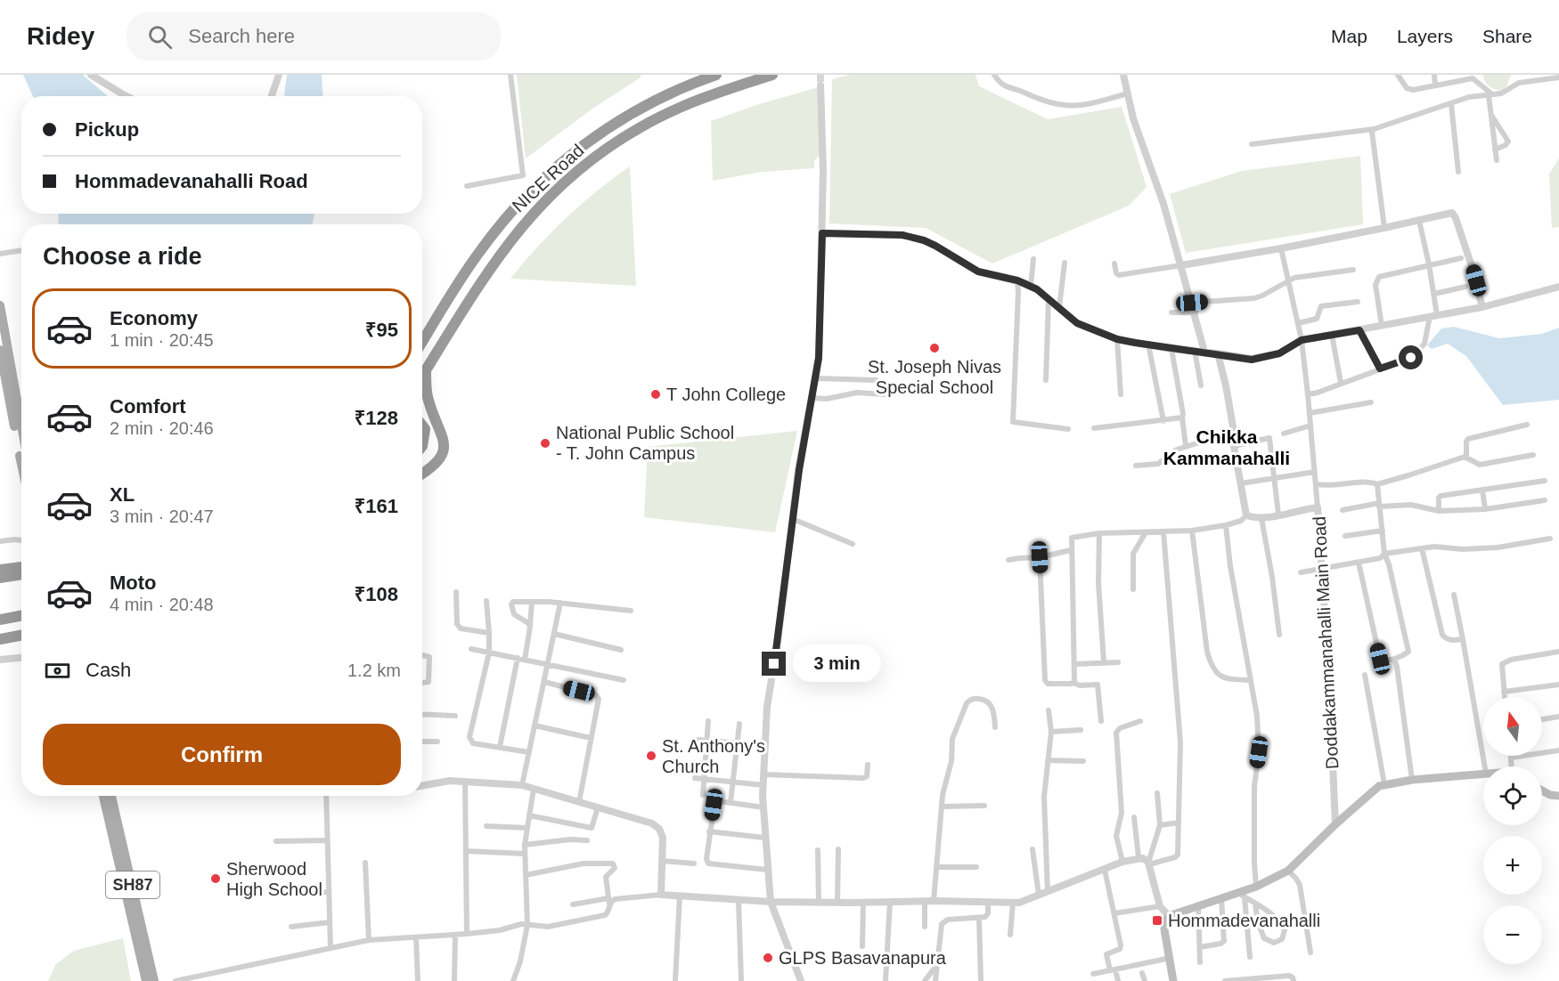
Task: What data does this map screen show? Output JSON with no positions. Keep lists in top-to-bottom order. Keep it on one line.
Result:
{"streets":{"highway":["NICE Road"],"main road":["SH87"],"street":["Doddakammanahalli Main Road"]},"districts":["Chikka Kammanahalli"],"places":{"other":["St. Joseph Nivas Special School","T John College","National Public School - T. John Campus","St. Anthony's Church","Sherwood High School","GLPS Basavanapura"],"transit":["Hommadevanahalli"]},"north":"top","page":{"header":"Ridey","search":"Search here","nav":["Map","Layers","Share"],"banner":["Pickup","Hommadevanahalli Road"],"heading":"Choose a ride","list":[{"name":"Economy","note":"1 min · 20:45","value":"₹95"},{"name":"Comfort","note":"2 min · 20:46","value":"₹128"},{"name":"XL","note":"3 min · 20:47","value":"₹161"},{"name":"Moto","note":"4 min · 20:48","value":"₹108"}],"pay":["Cash","1.2 km"],"bubble":"3 min","map_buttons":["+","−"],"buttons":"Confirm"}}
